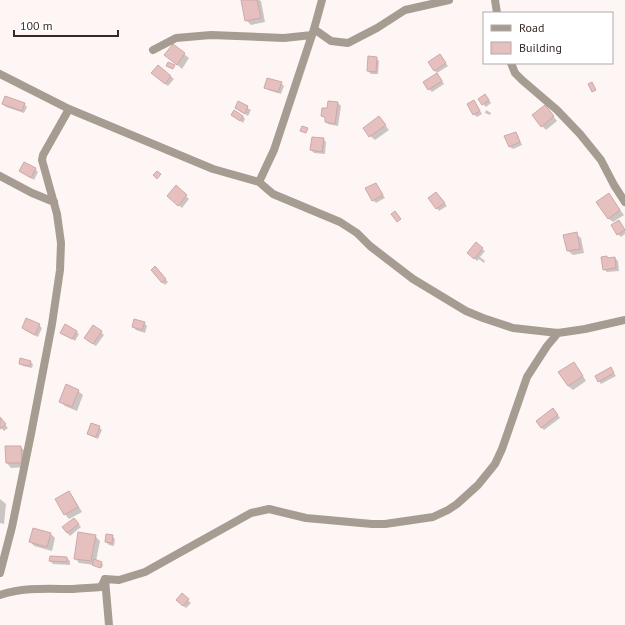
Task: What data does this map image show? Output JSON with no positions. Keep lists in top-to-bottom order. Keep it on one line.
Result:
{"legend":["Road","Building"],"scale_bar":"100 m"}
